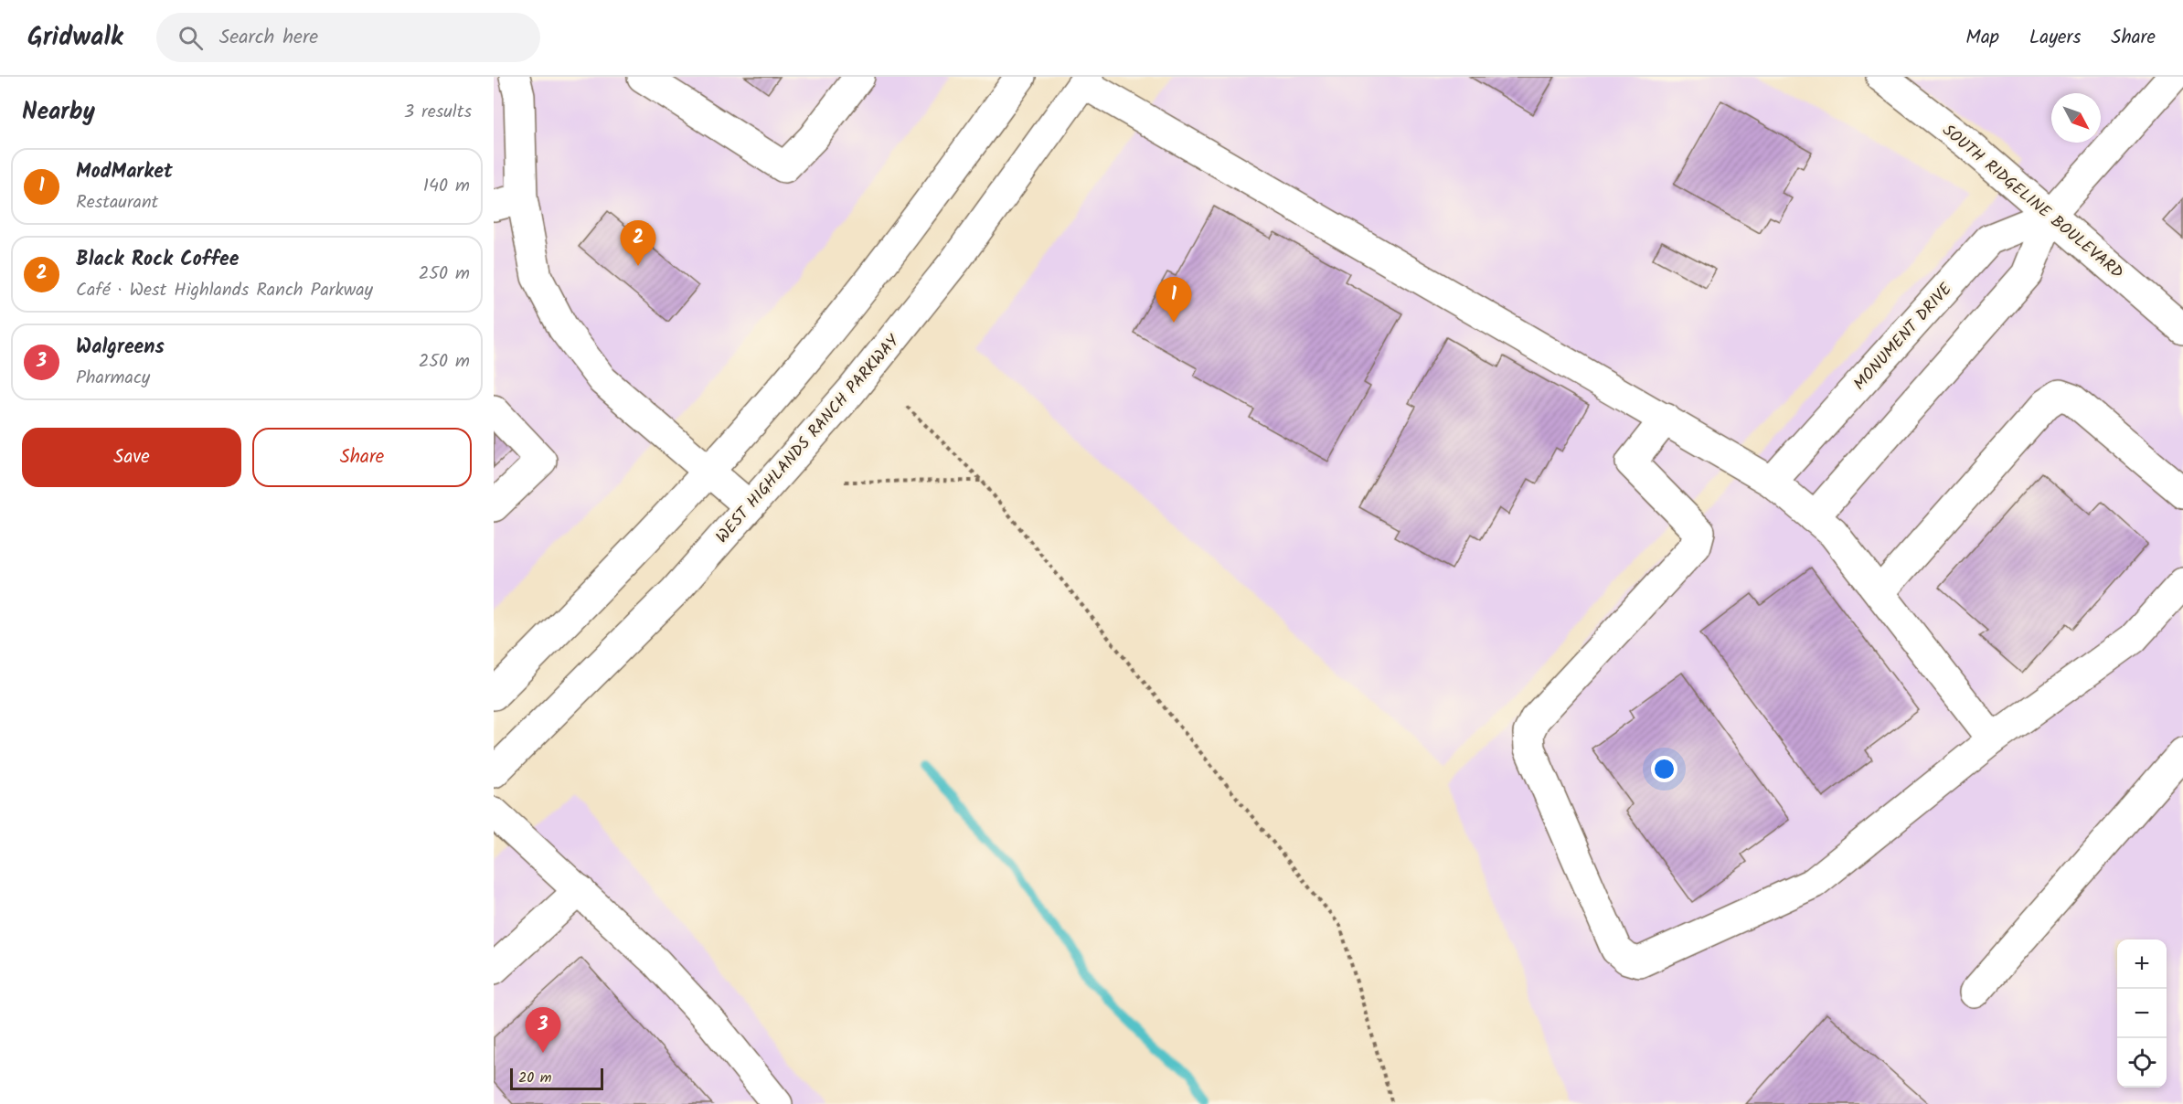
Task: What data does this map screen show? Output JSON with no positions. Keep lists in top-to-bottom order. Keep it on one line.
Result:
{"streets":{"main road":["SOUTH RIDGELINE BOULEVARD","MONUMENT DRIVE","WEST HIGHLANDS RANCH PARKWAY"]},"crossings":[["SOUTH RIDGELINE BOULEVARD","MONUMENT DRIVE"]],"scale_bar":"20 m","north":"bottom right","page":{"header":"Gridwalk","search":"Search here","nav":["Map","Layers","Share"],"heading":["Nearby","3 results"],"list":[{"mark":"1","name":"ModMarket","note":"Restaurant","value":"140 m"},{"mark":"2","name":"Black Rock Coffee","note":"Café · West Highlands Ranch Parkway","value":"250 m"},{"mark":"3","name":"Walgreens","note":"Pharmacy","value":"250 m"}],"pins":["2","1","3"],"buttons":["Save","Share"],"map_buttons":["+","−"],"scale":"20 m"}}
